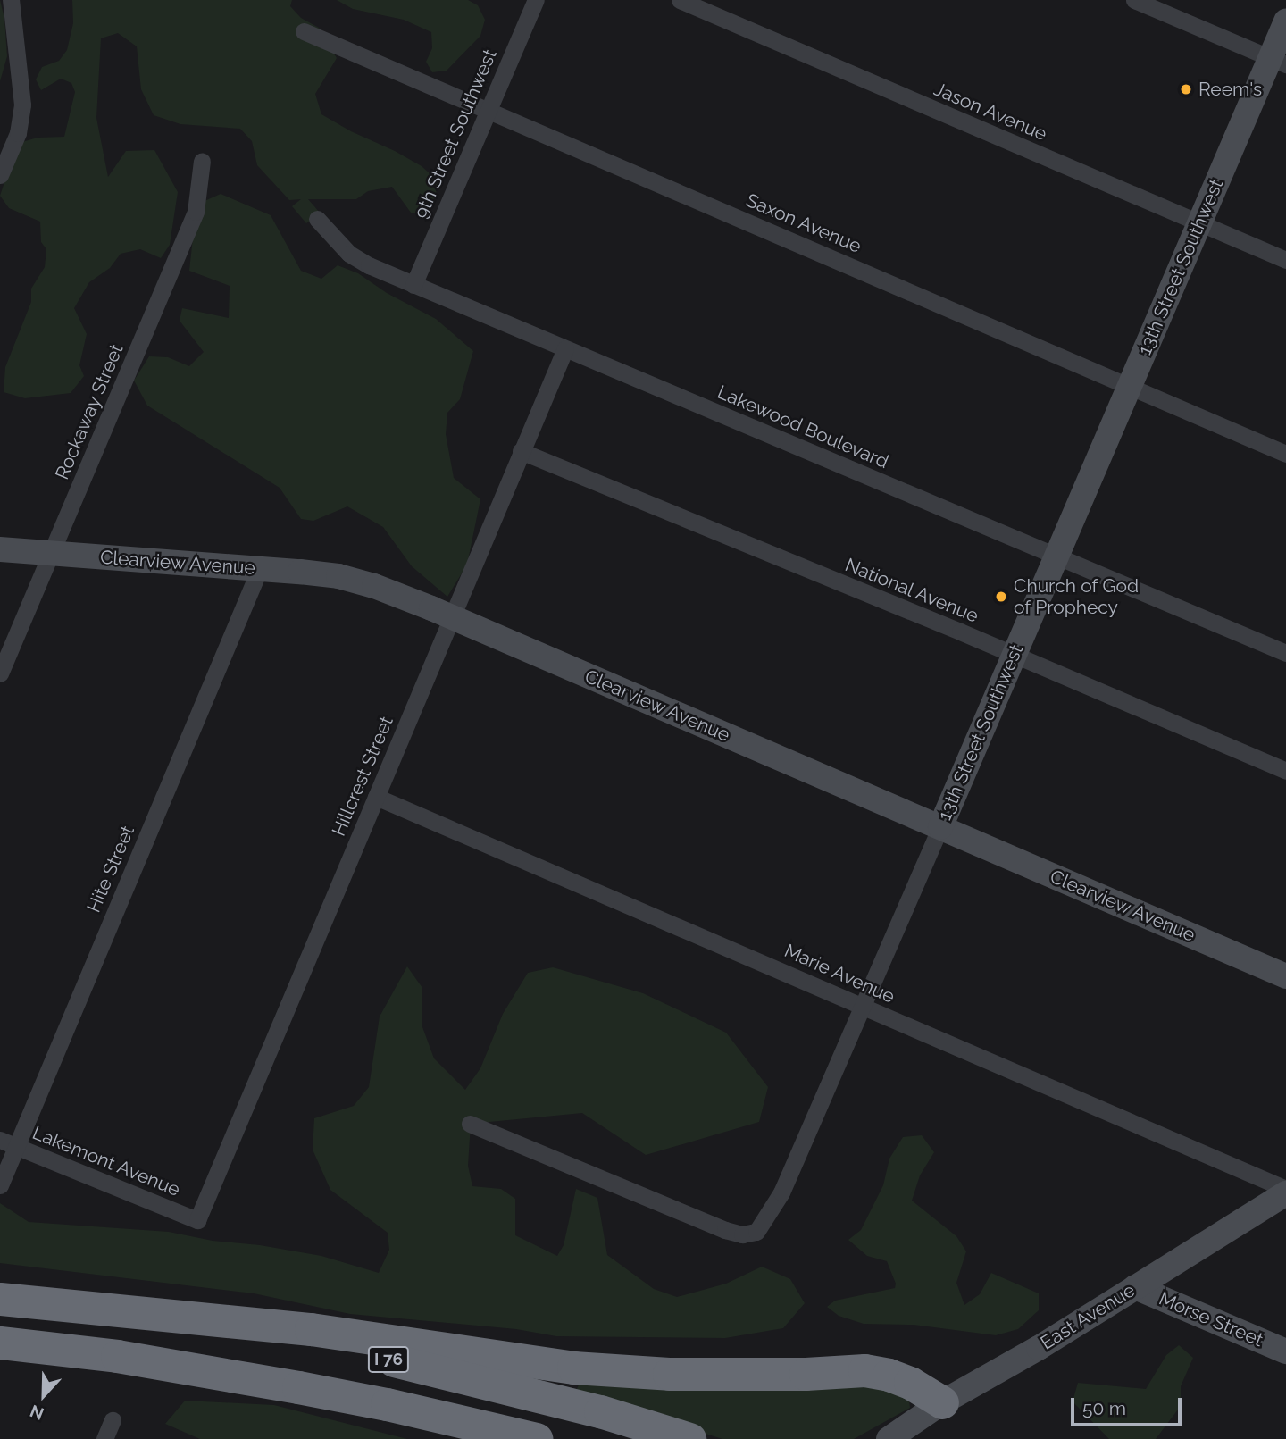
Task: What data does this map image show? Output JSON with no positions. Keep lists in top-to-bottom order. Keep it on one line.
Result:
{"streets":{"highway":["I 76"],"street":["Jason Avenue","9th Street Southwest","Saxon Avenue","13th Street Southwest","Rockaway Street","Lakewood Boulevard","Clearview Avenue","National Avenue","Hillcrest Street","Hite Street","Marie Avenue","Lakemont Avenue","East Avenue","Morse Street"]},"crossings":[["Jason Avenue","13th Street Southwest"],["9th Street Southwest","Saxon Avenue"],["9th Street Southwest","Lakewood Boulevard"],["Saxon Avenue","13th Street Southwest"],["13th Street Southwest","Lakewood Boulevard"],["13th Street Southwest","Clearview Avenue"],["13th Street Southwest","National Avenue"],["13th Street Southwest","Marie Avenue"],["Rockaway Street","Clearview Avenue"],["Lakewood Boulevard","Hillcrest Street"],["Clearview Avenue","Hillcrest Street"],["Clearview Avenue","Hite Street"],["National Avenue","Hillcrest Street"],["Hillcrest Street","Marie Avenue"],["Hillcrest Street","Lakemont Avenue"],["Hite Street","Lakemont Avenue"],["East Avenue","Morse Street"]],"places":["Reem's","Church of God of Prophecy"],"scale_bar":"50 m","north":"bottom"}
